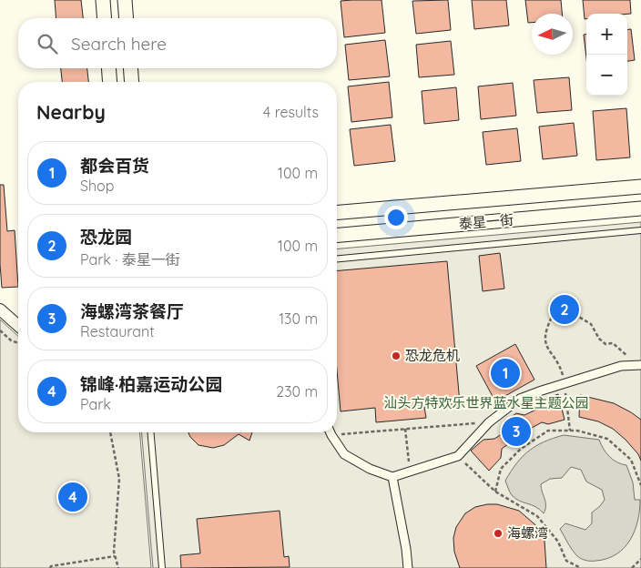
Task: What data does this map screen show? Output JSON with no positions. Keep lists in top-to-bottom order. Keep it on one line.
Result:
{"streets":{"street":["泰星一街"]},"parks":["汕头方特欢乐世界蓝水星主题公园"],"places":["恐龙危机","海螺湾"],"north":"left","page":{"map_buttons":["+","−"],"search":"Search here","heading":["Nearby","4 results"],"list":[{"mark":"1","name":"都会百货","note":"Shop","value":"100 m"},{"mark":"2","name":"恐龙园","note":"Park · 泰星一街","value":"100 m"},{"mark":"3","name":"海螺湾茶餐厅","note":"Restaurant","value":"130 m"},{"mark":"4","name":"锦峰·柏嘉运动公园","note":"Park","value":"230 m"}],"pins":["2","1","3","4"]}}
